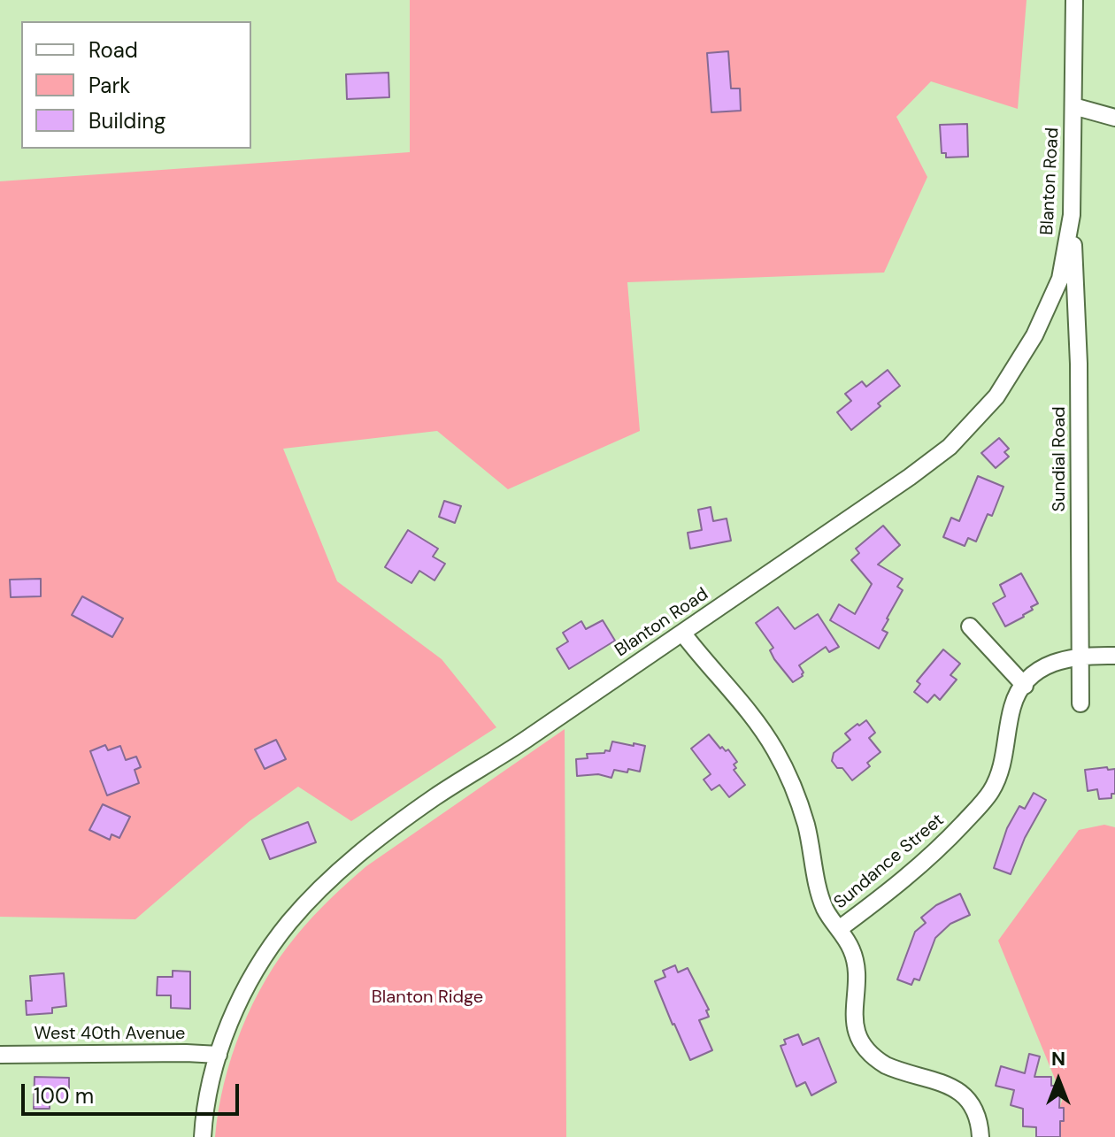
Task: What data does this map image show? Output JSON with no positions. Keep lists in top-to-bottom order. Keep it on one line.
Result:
{"streets":{"street":["Blanton Road","Sundial Road","Sundance Street","West 40th Avenue"]},"crossings":[["Blanton Road","Sundial Road"],["Blanton Road","West 40th Avenue"],["Sundial Road","Sundance Street"]],"parks":["Blanton Ridge"],"legend":["Road","Park","Building"],"scale_bar":"100 m","north":"top"}
